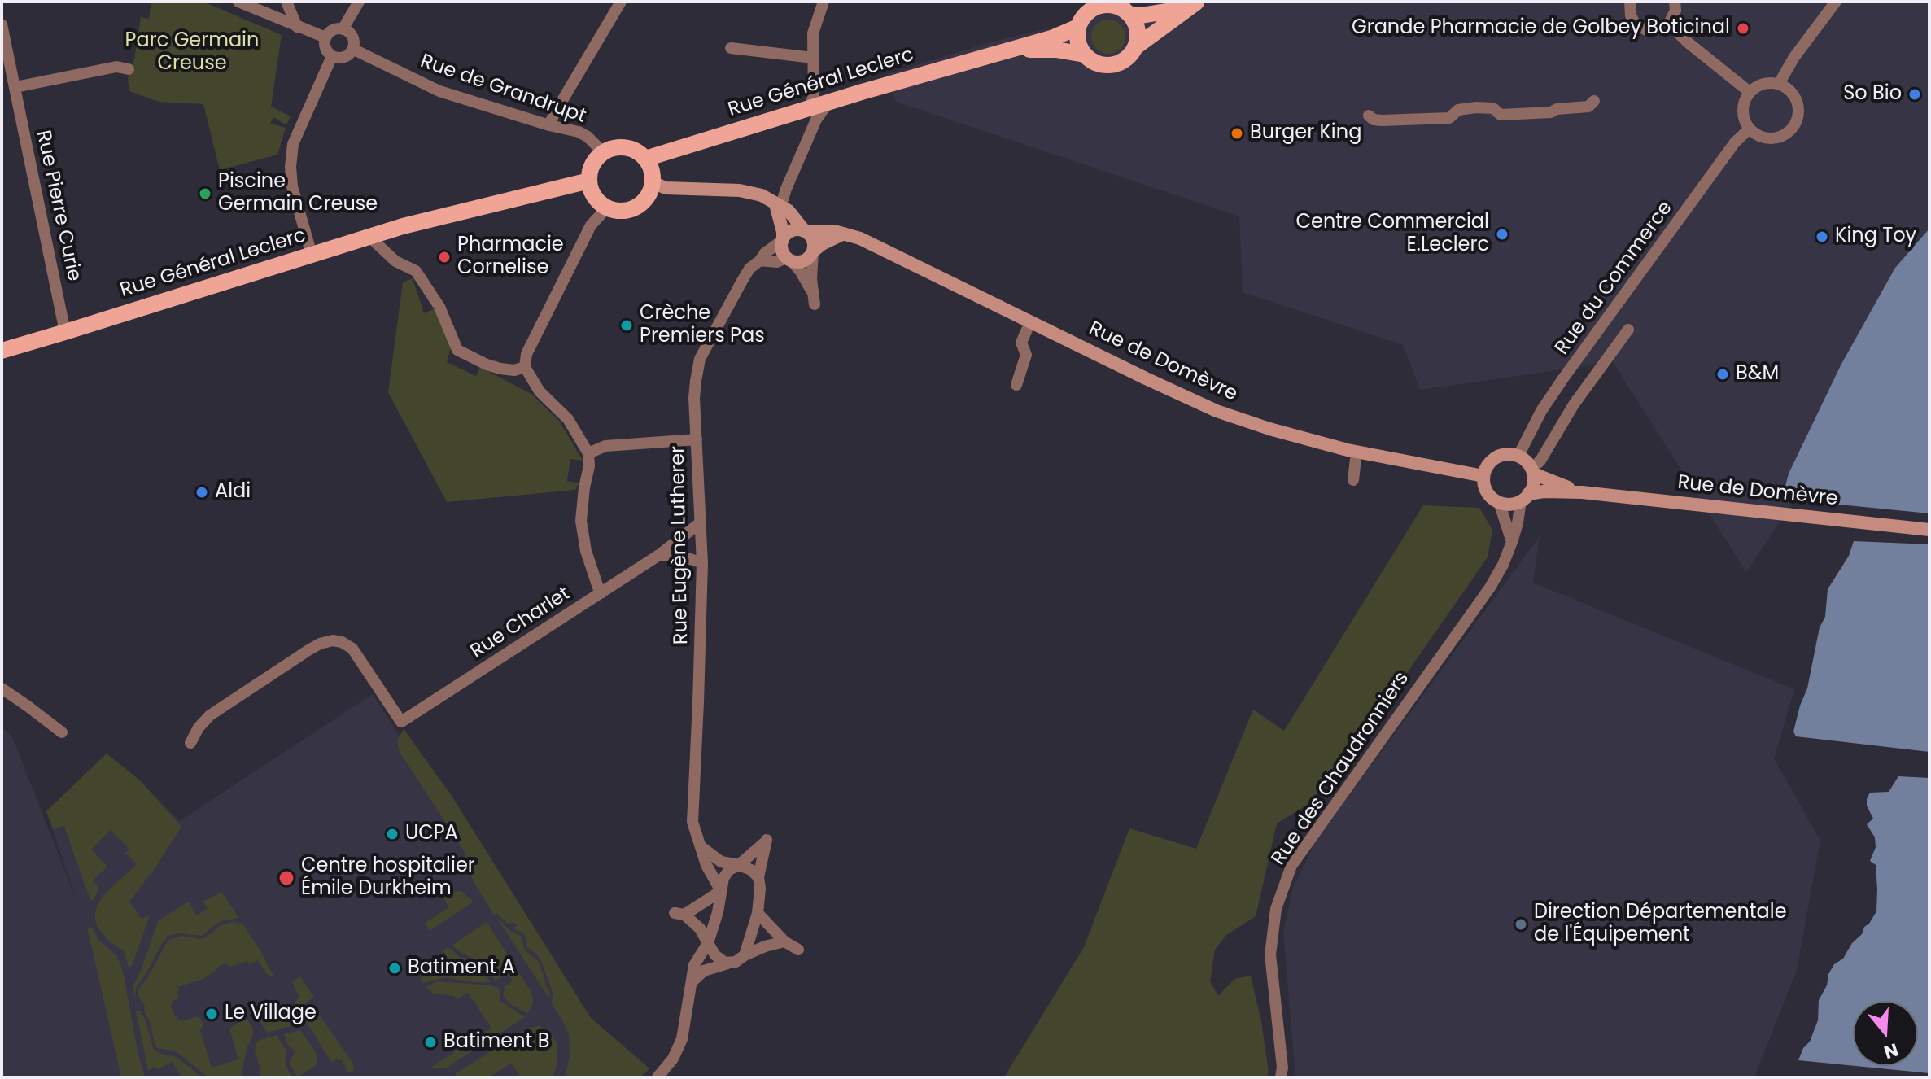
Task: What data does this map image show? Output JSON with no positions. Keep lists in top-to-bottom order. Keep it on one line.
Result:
{"streets":{"main road":["Rue Général Leclerc"],"street":["Rue de Grandrupt","Rue Pierre Curie","Rue du Commerce","Rue de Domèvre","Rue Eugène Lutherer","Rue Charlet","Rue des Chaudronniers"]},"crossings":[["Rue Général Leclerc","Rue de Grandrupt"],["Rue Général Leclerc","Rue Pierre Curie"],["Rue du Commerce","Rue de Domèvre"],["Rue du Commerce","Rue des Chaudronniers"],["Rue de Domèvre","Rue Eugène Lutherer"],["Rue de Domèvre","Rue des Chaudronniers"],["Rue Eugène Lutherer","Rue Charlet"]],"parks":["Parc Germain Creuse"],"places":["Grande Pharmacie de Golbey Boticinal","So Bio","Burger King","Piscine Germain Creuse","Centre Commercial E.Leclerc","King Toy","Pharmacie Cornelise","Crèche Premiers Pas","B&M","Aldi","UCPA","Centre hospitalier Émile Durkheim","Direction Départementale de l'Équipement","Batiment A","Le Village","Batiment B"],"north":"bottom"}
